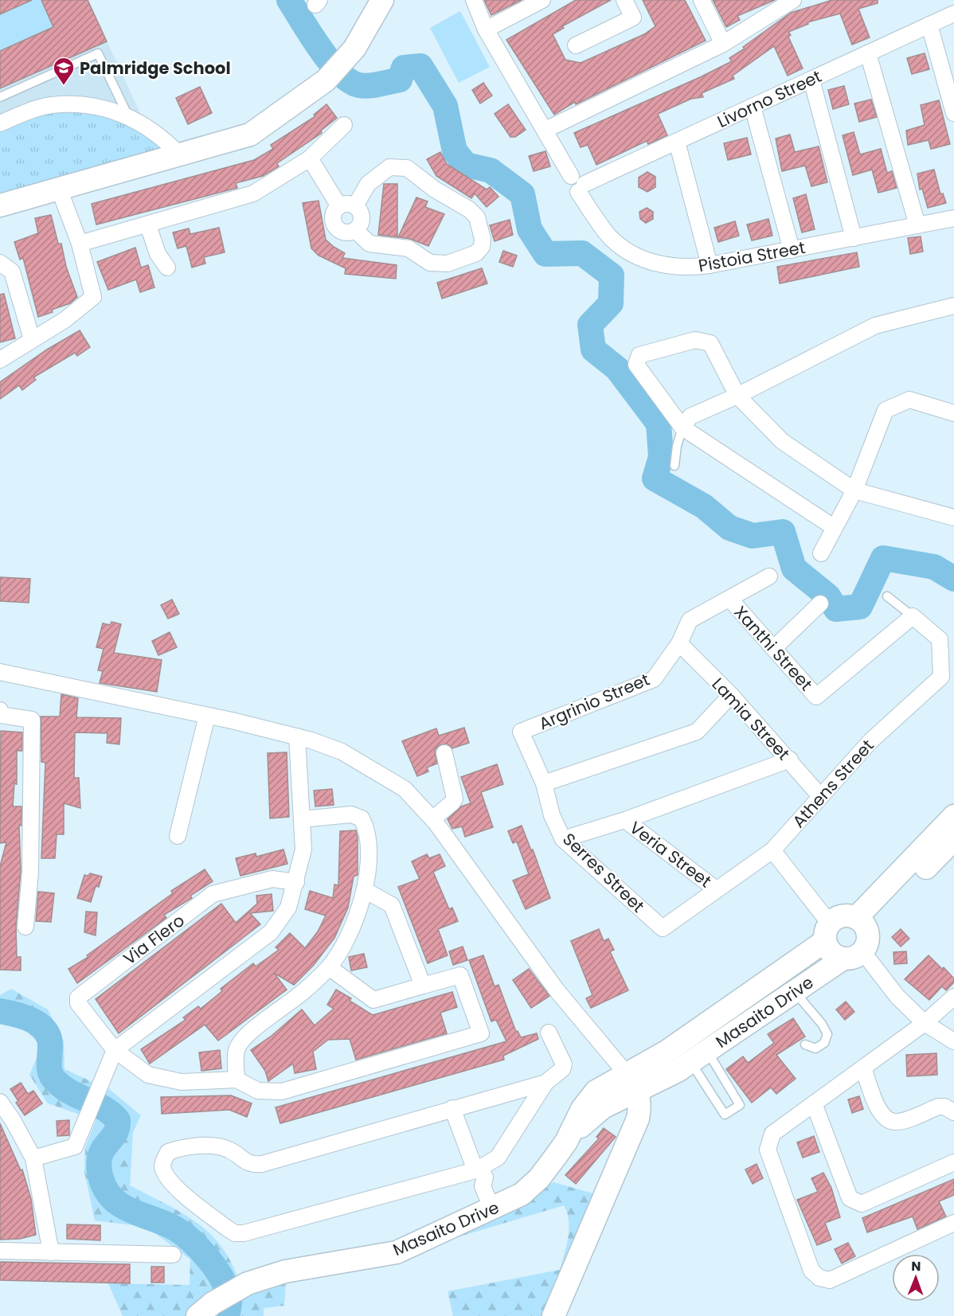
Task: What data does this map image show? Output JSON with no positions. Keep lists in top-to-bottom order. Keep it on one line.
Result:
{"streets":{"street":["Livorno Street","Pistoia Street","Xanthi Street","Argrinio Street","Lamia Street","Athens Street","Veria Street","Serres Street","Via Flero","Masaito Drive"]},"crossings":[["Livorno Street","Pistoia Street"],["Xanthi Street","Argrinio Street"],["Xanthi Street","Athens Street"],["Argrinio Street","Lamia Street"],["Argrinio Street","Serres Street"],["Lamia Street","Athens Street"],["Athens Street","Veria Street"],["Athens Street","Serres Street"]],"places":{"school or university":["Palmridge School"]},"north":"top"}
